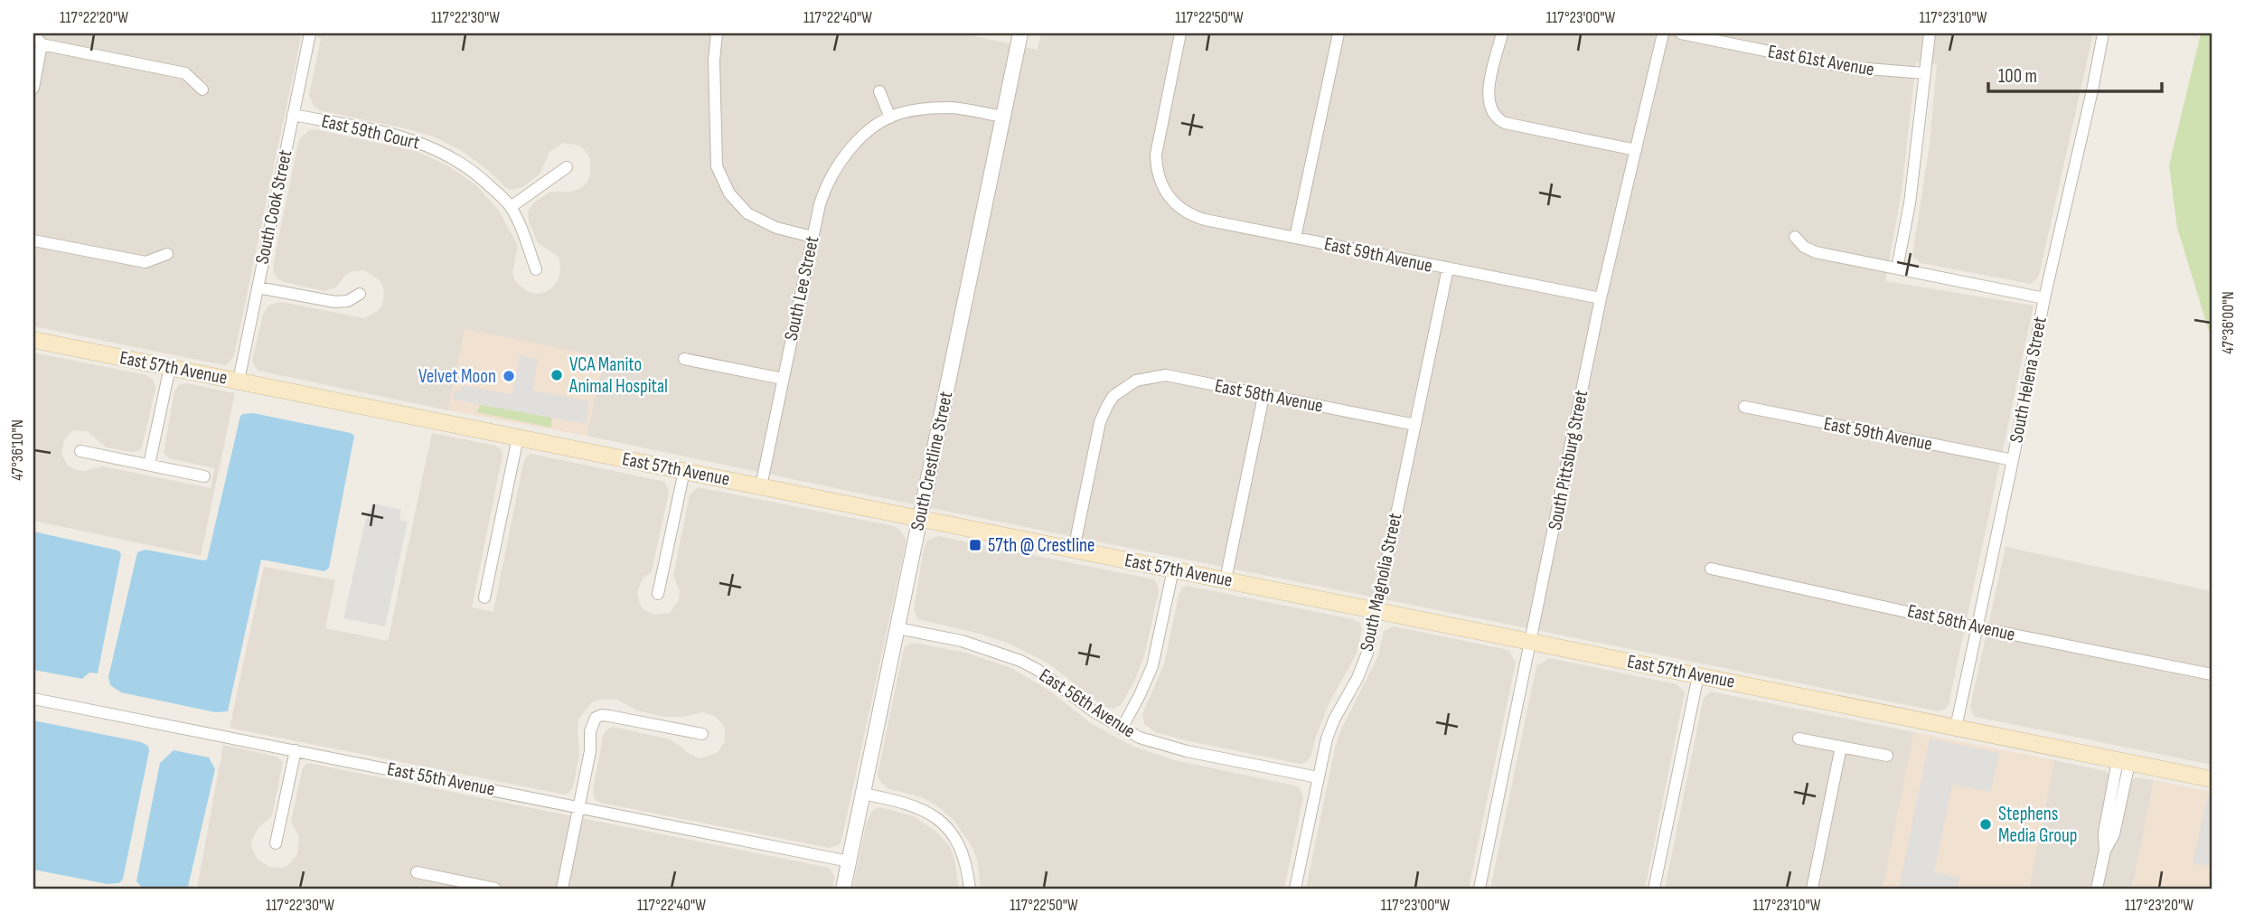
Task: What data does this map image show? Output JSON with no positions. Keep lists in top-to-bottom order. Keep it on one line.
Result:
{"streets":{"main road":["East 57th Avenue"],"street":["East 61st Avenue","East 59th Court","South Cook Street","East 59th Avenue","South Lee Street","South Helena Street","East 58th Avenue","South Pittsburg Street","South Crestline Street","South Magnolia Street","East 56th Avenue","East 55th Avenue"]},"crossings":[["East 59th Court","South Cook Street"],["South Cook Street","East 57th Avenue"],["East 59th Avenue","South Helena Street"],["East 59th Avenue","South Pittsburg Street"],["East 59th Avenue","South Magnolia Street"],["South Lee Street","East 57th Avenue"],["South Lee Street","South Crestline Street"],["East 57th Avenue","South Helena Street"],["East 57th Avenue","East 58th Avenue"],["East 57th Avenue","South Pittsburg Street"],["East 57th Avenue","South Crestline Street"],["East 57th Avenue","South Magnolia Street"],["South Helena Street","East 58th Avenue"],["East 58th Avenue","South Magnolia Street"],["South Crestline Street","East 56th Avenue"],["South Crestline Street","East 55th Avenue"],["South Magnolia Street","East 56th Avenue"]],"places":{"other":["VCA Manito Animal Hospital","Velvet Moon","Stephens Media Group"],"transit":["57th @ Crestline"]},"scale_bar":"100 m","coordinates":["117°22'20\"W","117°22'30\"W","117°22'40\"W","117°22'50\"W","117°23'00\"W","117°23'10\"W","47°36'00\"N","47°36'10\"N","117°23'20\"W"]}
